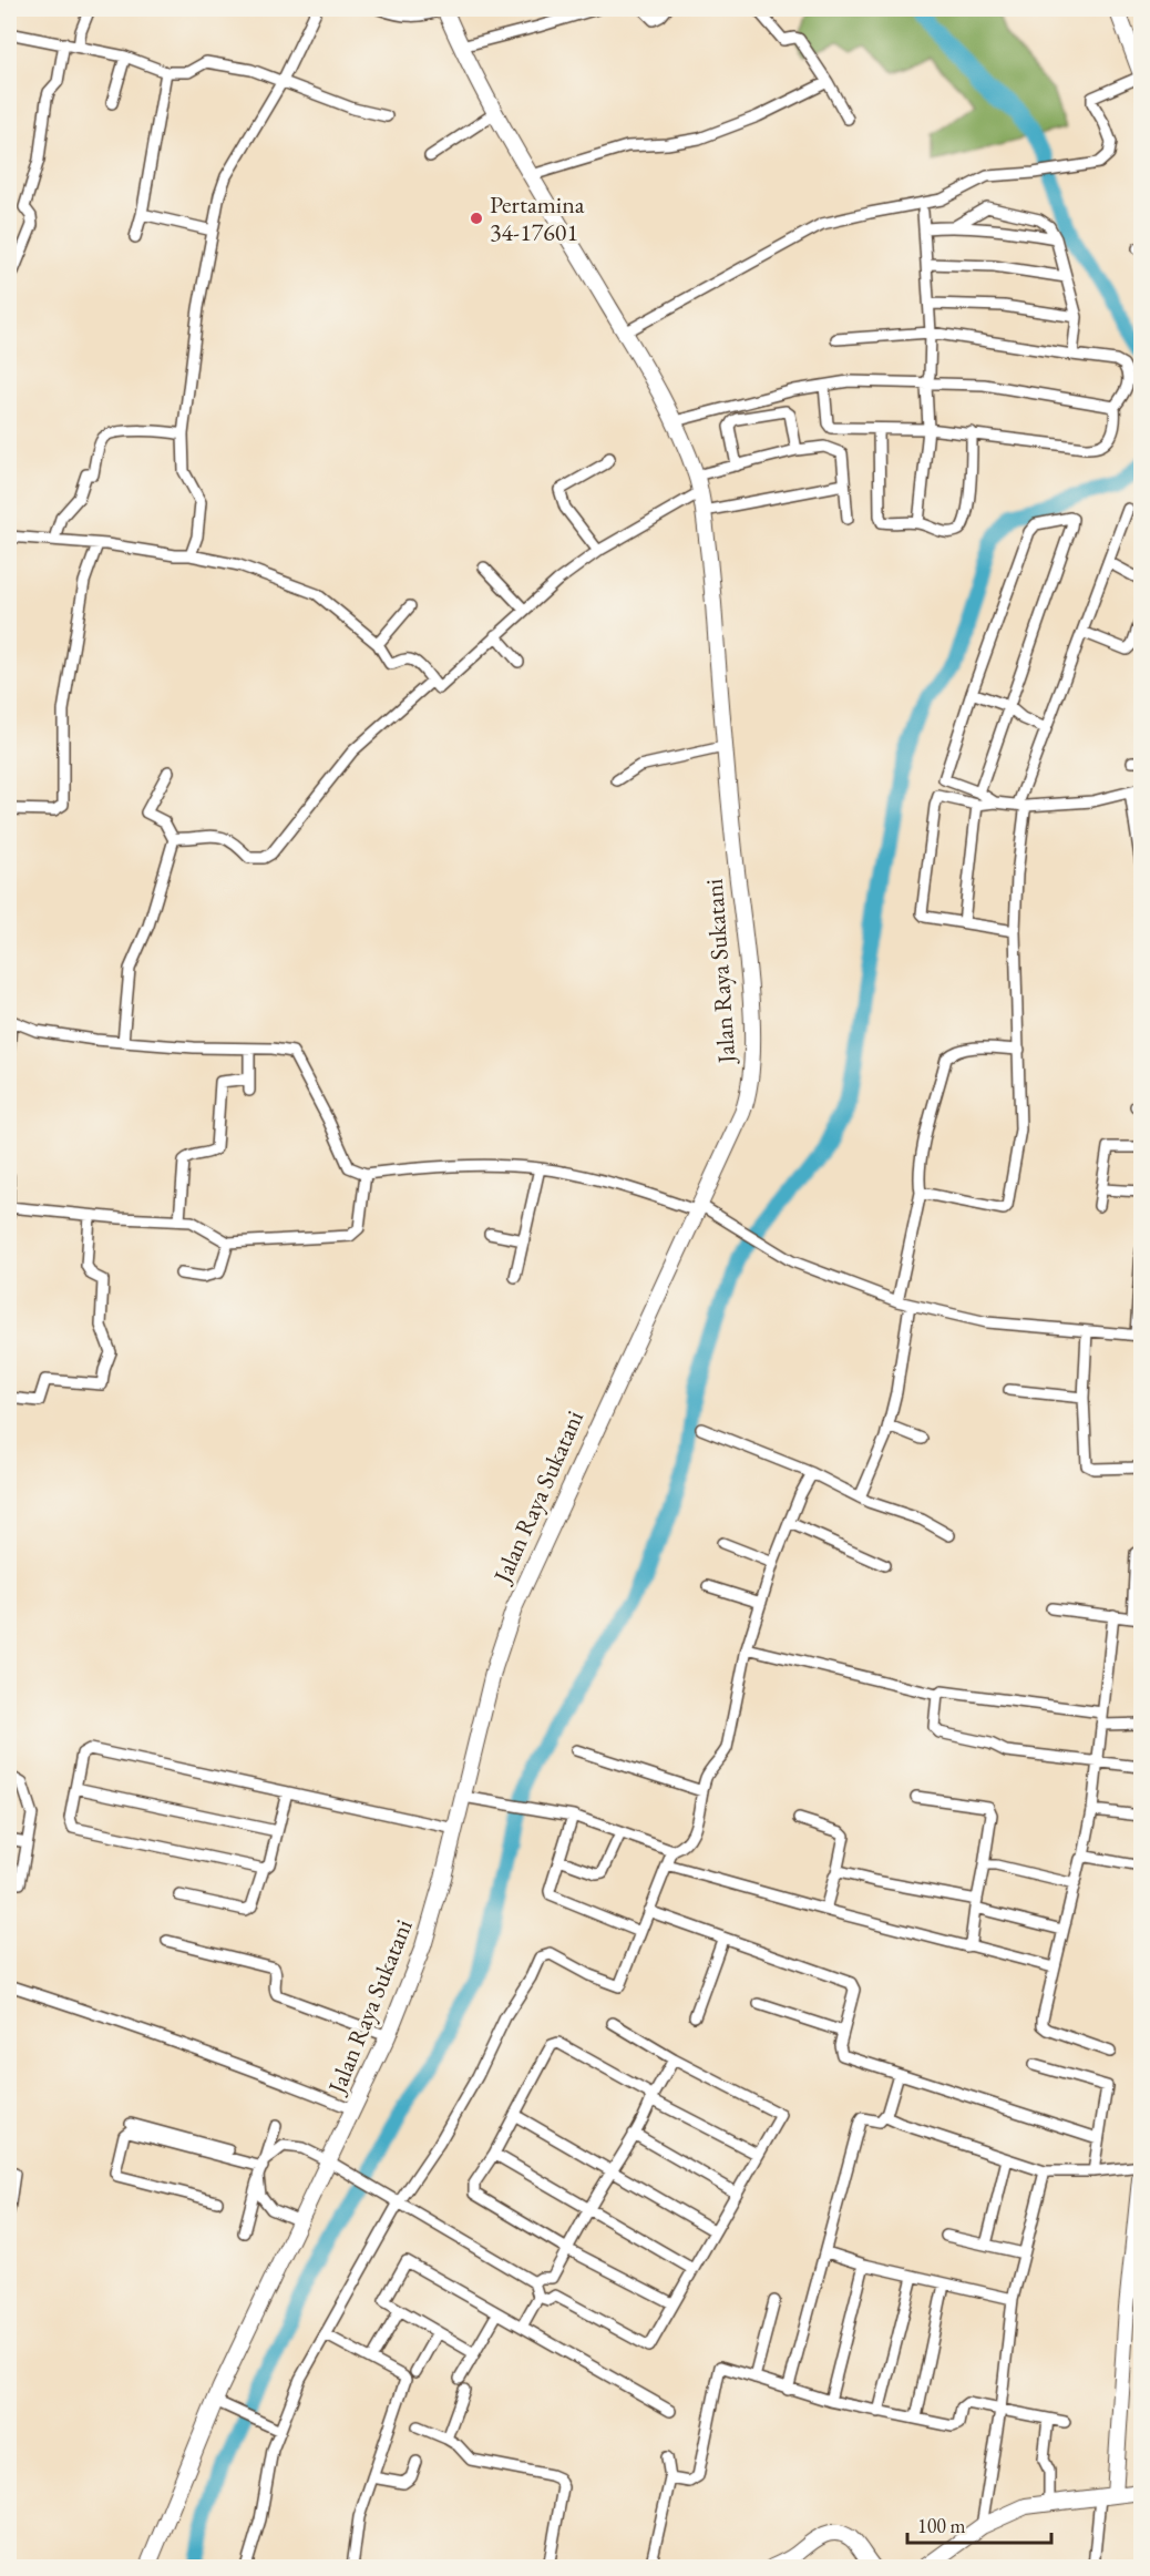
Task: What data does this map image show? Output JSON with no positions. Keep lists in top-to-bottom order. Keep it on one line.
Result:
{"streets":{"main road":["Jalan Raya Sukatani"]},"places":["Pertamina 34-17601"],"scale_bar":"100 m"}
